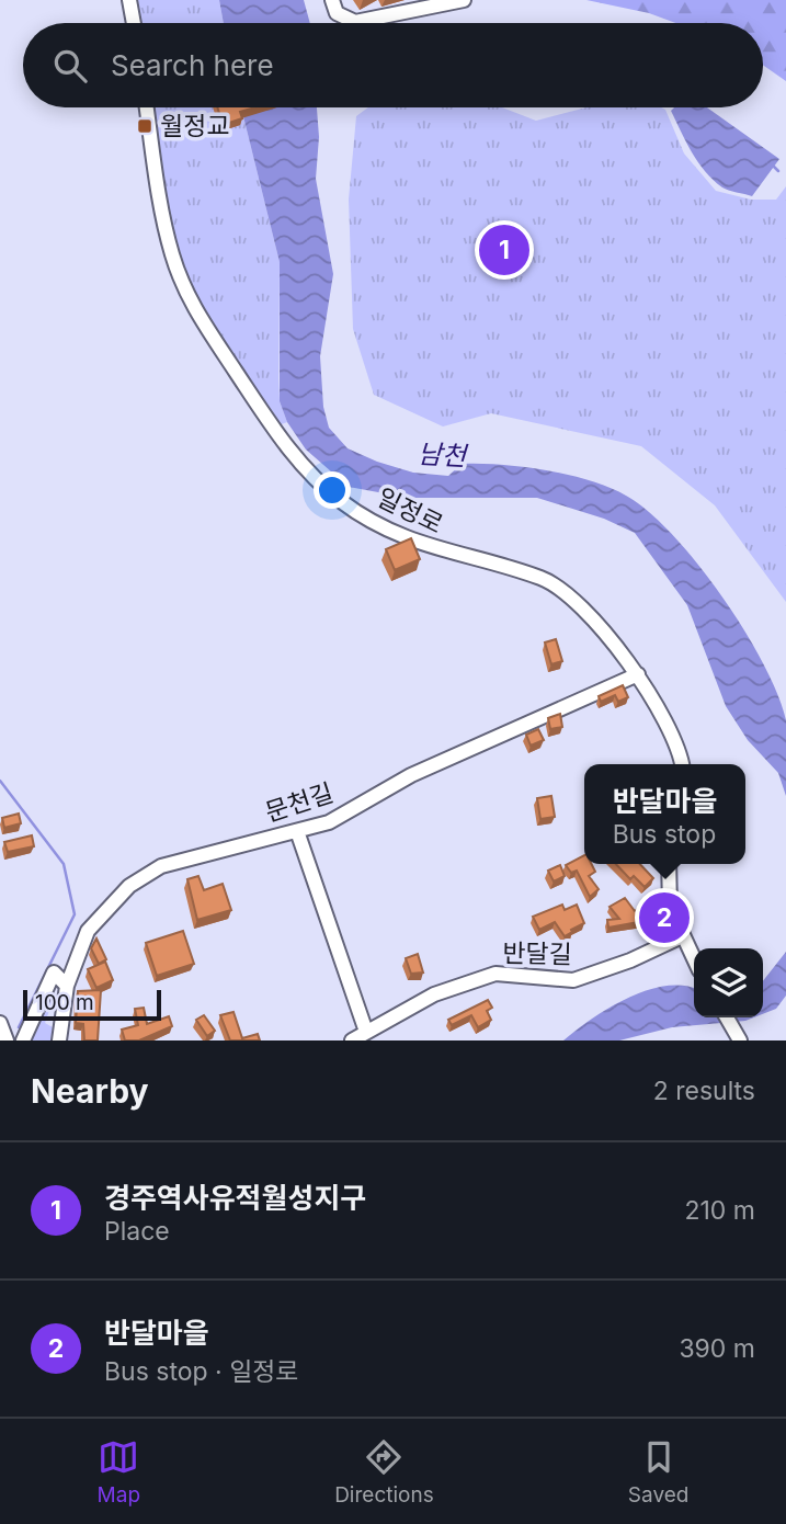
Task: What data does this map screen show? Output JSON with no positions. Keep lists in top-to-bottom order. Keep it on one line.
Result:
{"streets":{"street":["일정로","문천길","반달길"]},"crossings":[["일정로","문천길"]],"water":["남천"],"places":{"transit":["월정교"]},"scale_bar":"100 m","page":{"search":"Search here","pins":["1","2"],"popup":["반달마을","Bus stop"],"scale":"100 m","heading":["Nearby","2 results"],"list":[{"mark":"1","name":"경주역사유적월성지구","note":"Place","value":"210 m"},{"mark":"2","name":"반달마을","note":"Bus stop · 일정로","value":"390 m"}],"nav":["Map","Directions","Saved"]}}
